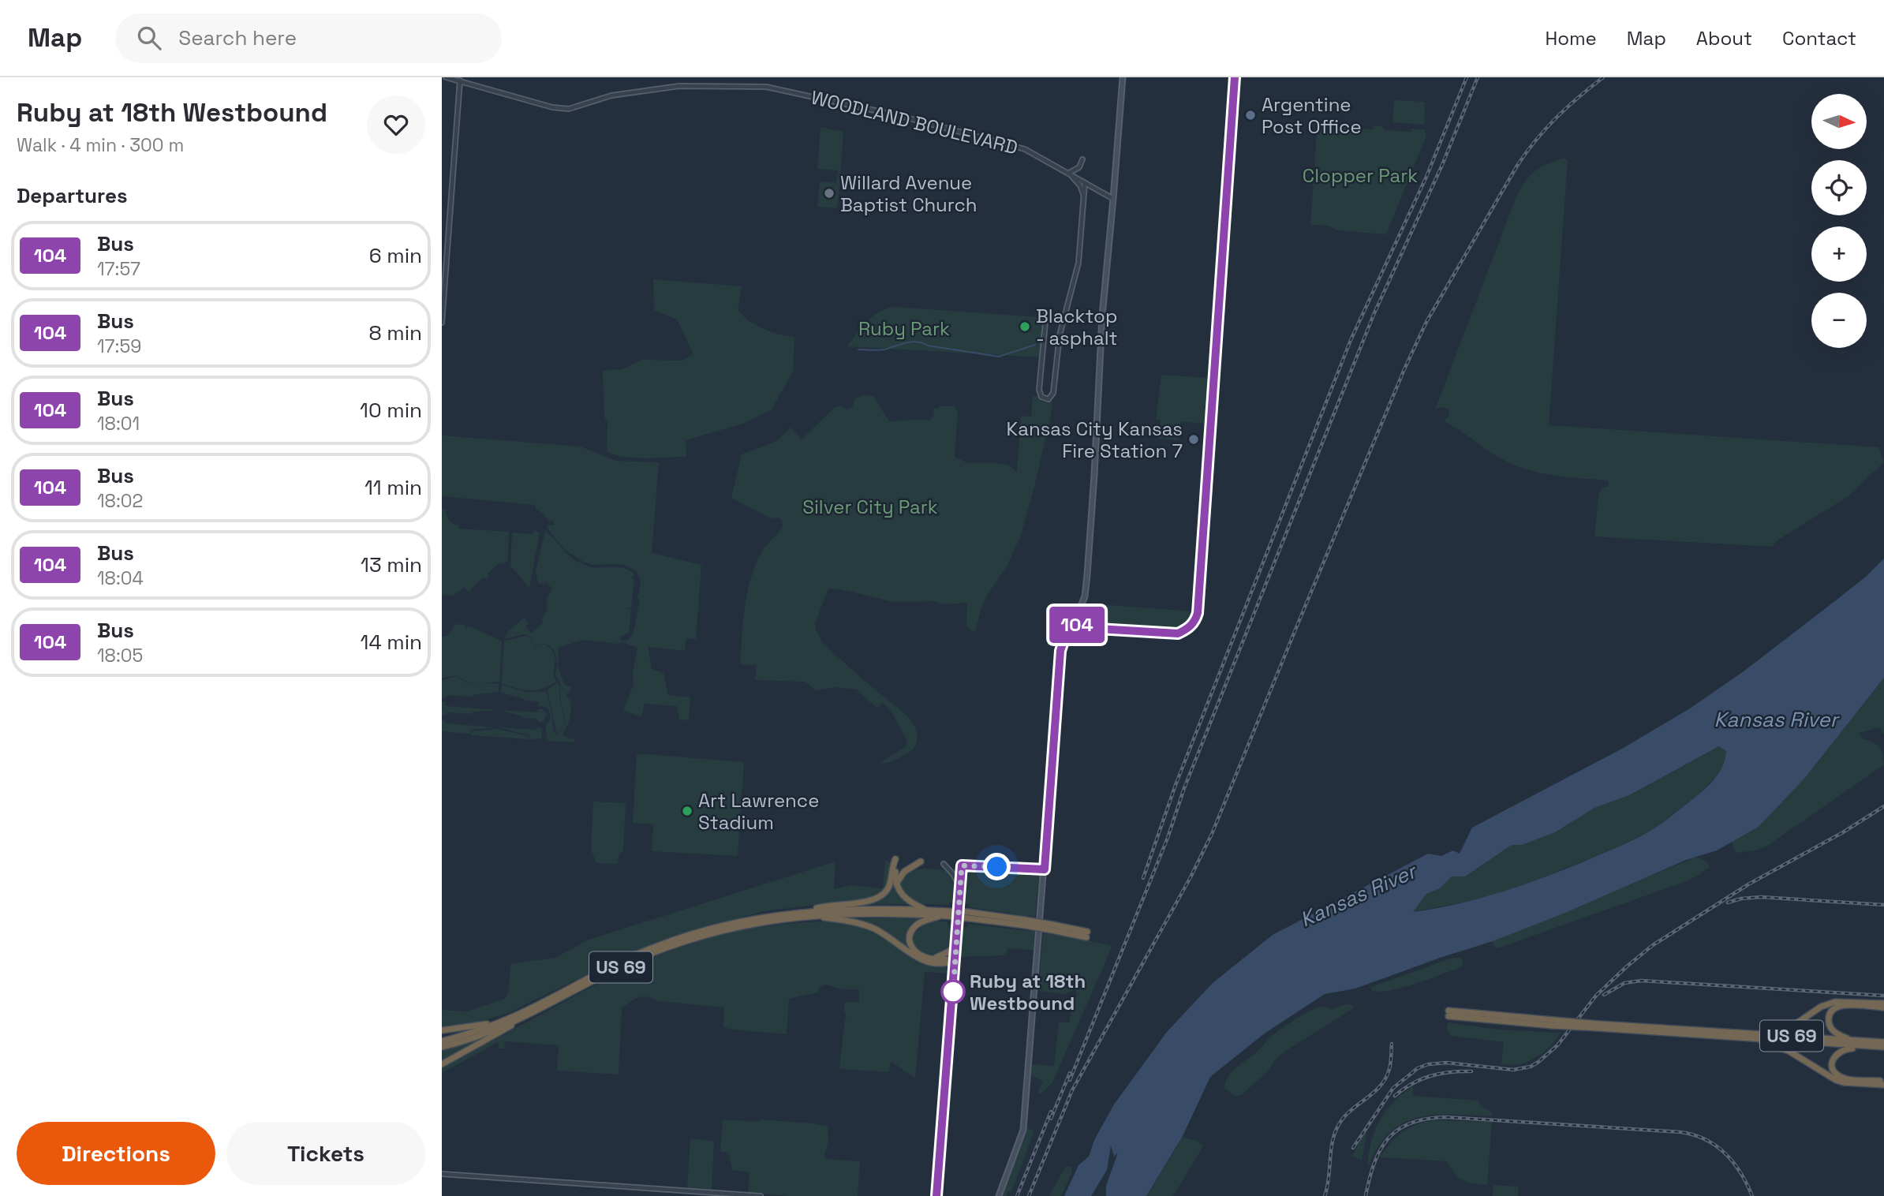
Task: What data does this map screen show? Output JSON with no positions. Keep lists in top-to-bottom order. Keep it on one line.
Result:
{"streets":{"highway":["US 69"],"street":["WOODLAND BOULEVARD"]},"water":["Kansas River"],"parks":["Clopper Park","Ruby Park","Silver City Park"],"places":["Argentine Post Office","Willard Avenue Baptist Church","Blacktop - asphalt","Kansas City Kansas Fire Station 7","Art Lawrence Stadium","Ruby at 18th Westbound"],"lines":["bus line 104"],"north":"right","page":{"header":"Map","search":"Search here","nav":["Home","Map","About","Contact"],"heading":[["Ruby at 18th Westbound","Walk · 4 min · 300 m"],"Departures"],"on_map":"104","map_buttons":["+","−"],"list":[{"mark":"104","name":"Bus","note":"17:57","value":"6 min"},{"mark":"104","name":"Bus","note":"17:59","value":"8 min"},{"mark":"104","name":"Bus","note":"18:01","value":"10 min"},{"mark":"104","name":"Bus","note":"18:02","value":"11 min"},{"mark":"104","name":"Bus","note":"18:04","value":"13 min"},{"mark":"104","name":"Bus","note":"18:05","value":"14 min"}],"buttons":["Directions","Tickets"]}}
